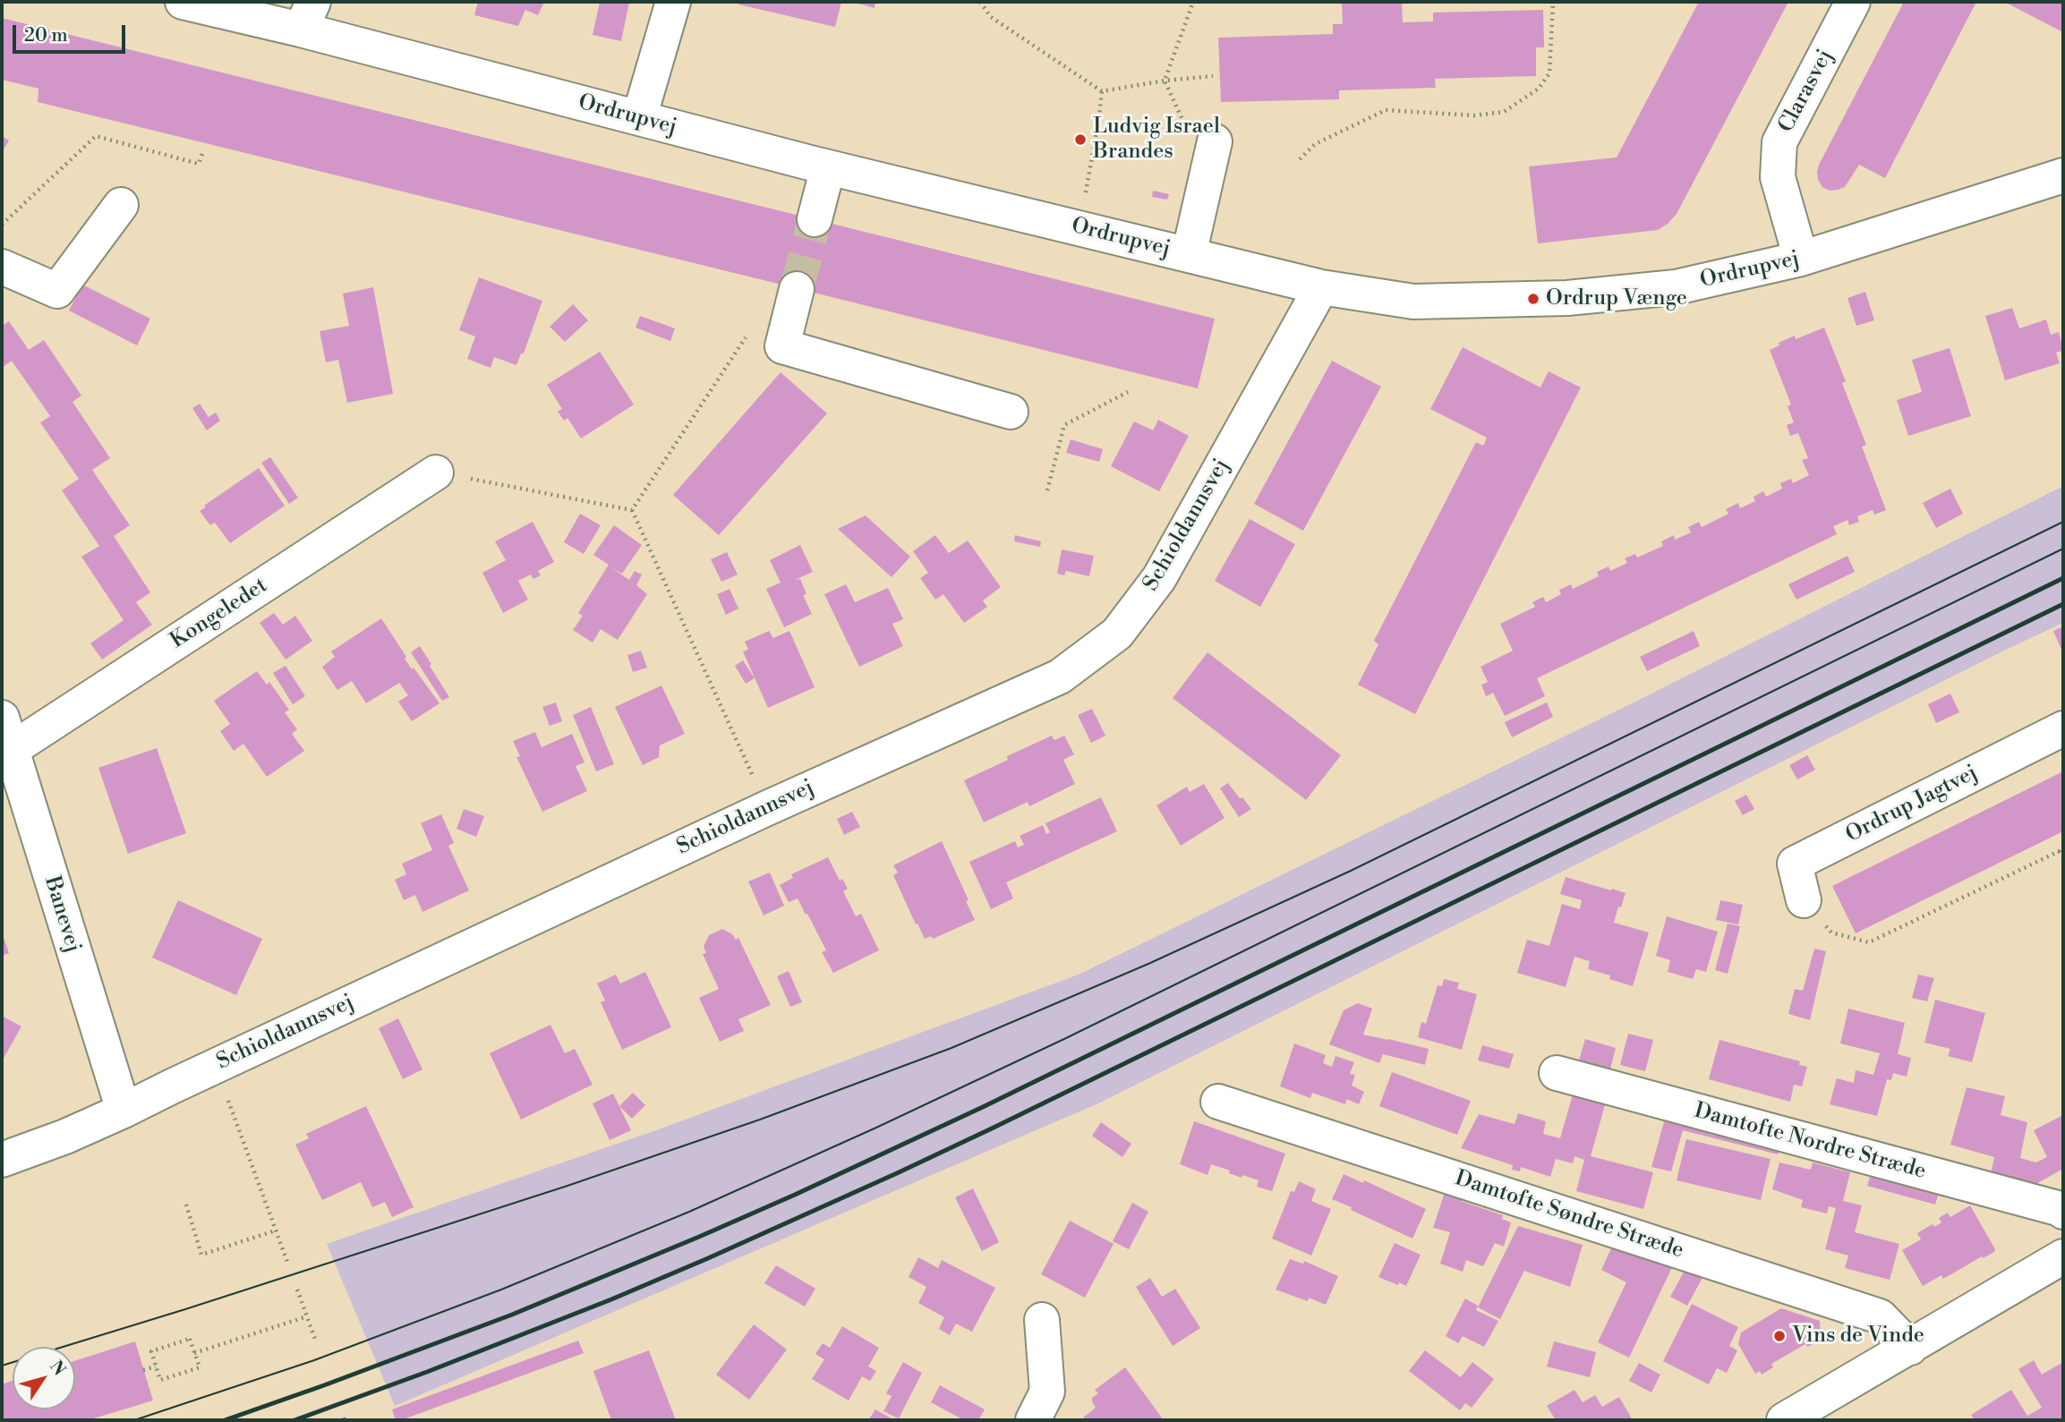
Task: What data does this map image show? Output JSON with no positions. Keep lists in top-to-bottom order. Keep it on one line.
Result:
{"streets":{"street":["Clarasvej","Ordrupvej","Schioldannsvej","Kongeledet","Ordrup Jagtvej","Banevej","Damtofte Nordre Stræde","Damtofte Søndre Stræde"]},"crossings":[["Clarasvej","Ordrupvej"],["Ordrupvej","Schioldannsvej"],["Schioldannsvej","Banevej"],["Kongeledet","Banevej"]],"places":["Ludvig Israel Brandes","Ordrup Vænge","Vins de Vinde"],"scale_bar":"20 m","north":"top right"}
